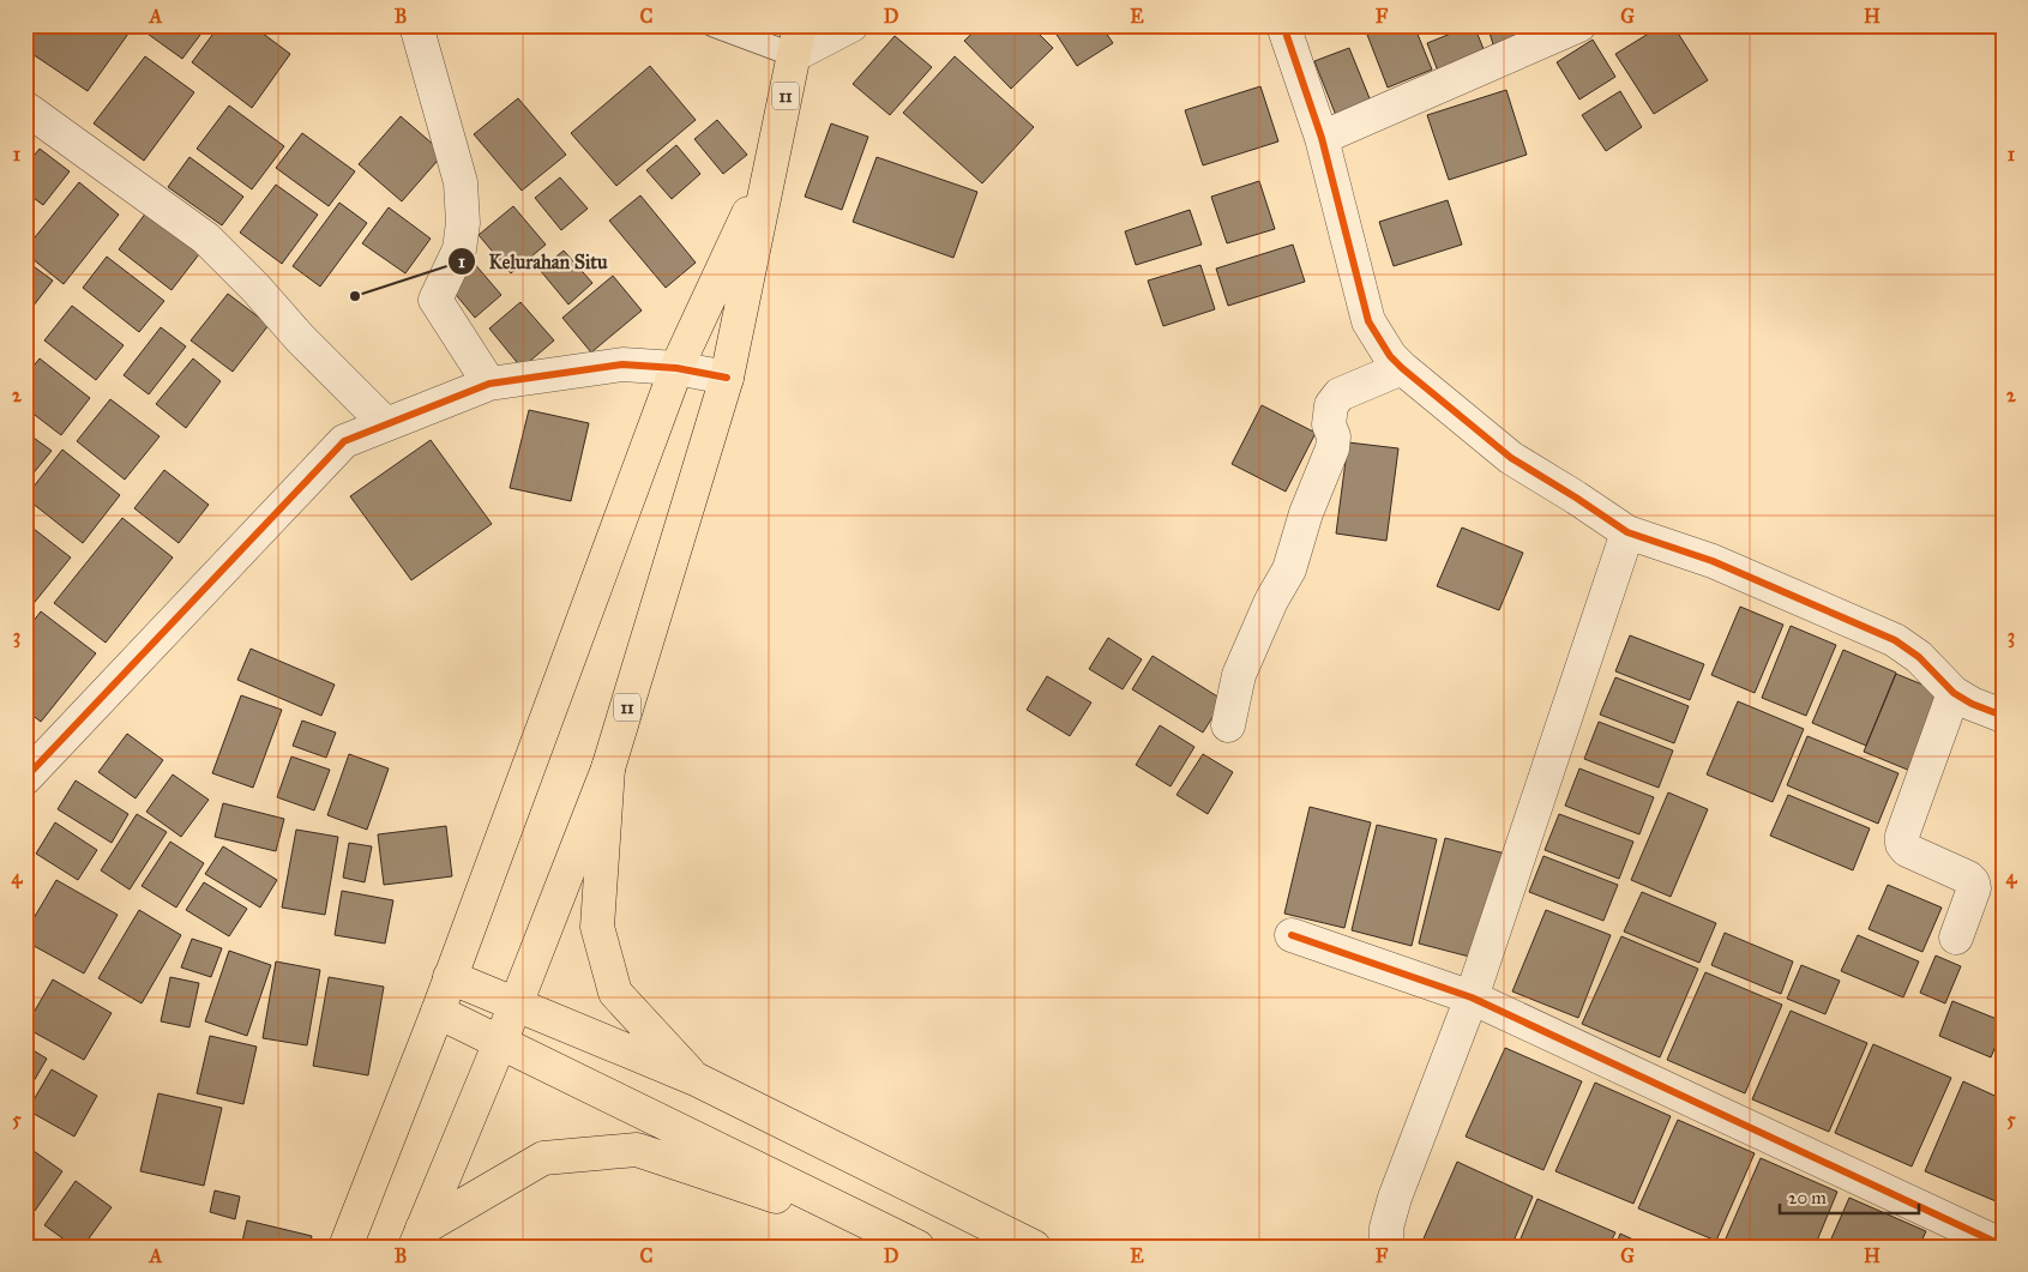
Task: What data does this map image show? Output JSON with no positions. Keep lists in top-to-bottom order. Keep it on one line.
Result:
{"streets":{"highway":["11"]},"places":["Kelurahan Situ"],"scale_bar":"20 m","grid":{"columns":["A","B","C","D","E","F","G","H"],"rows":["1","2","3","4","5"]}}
